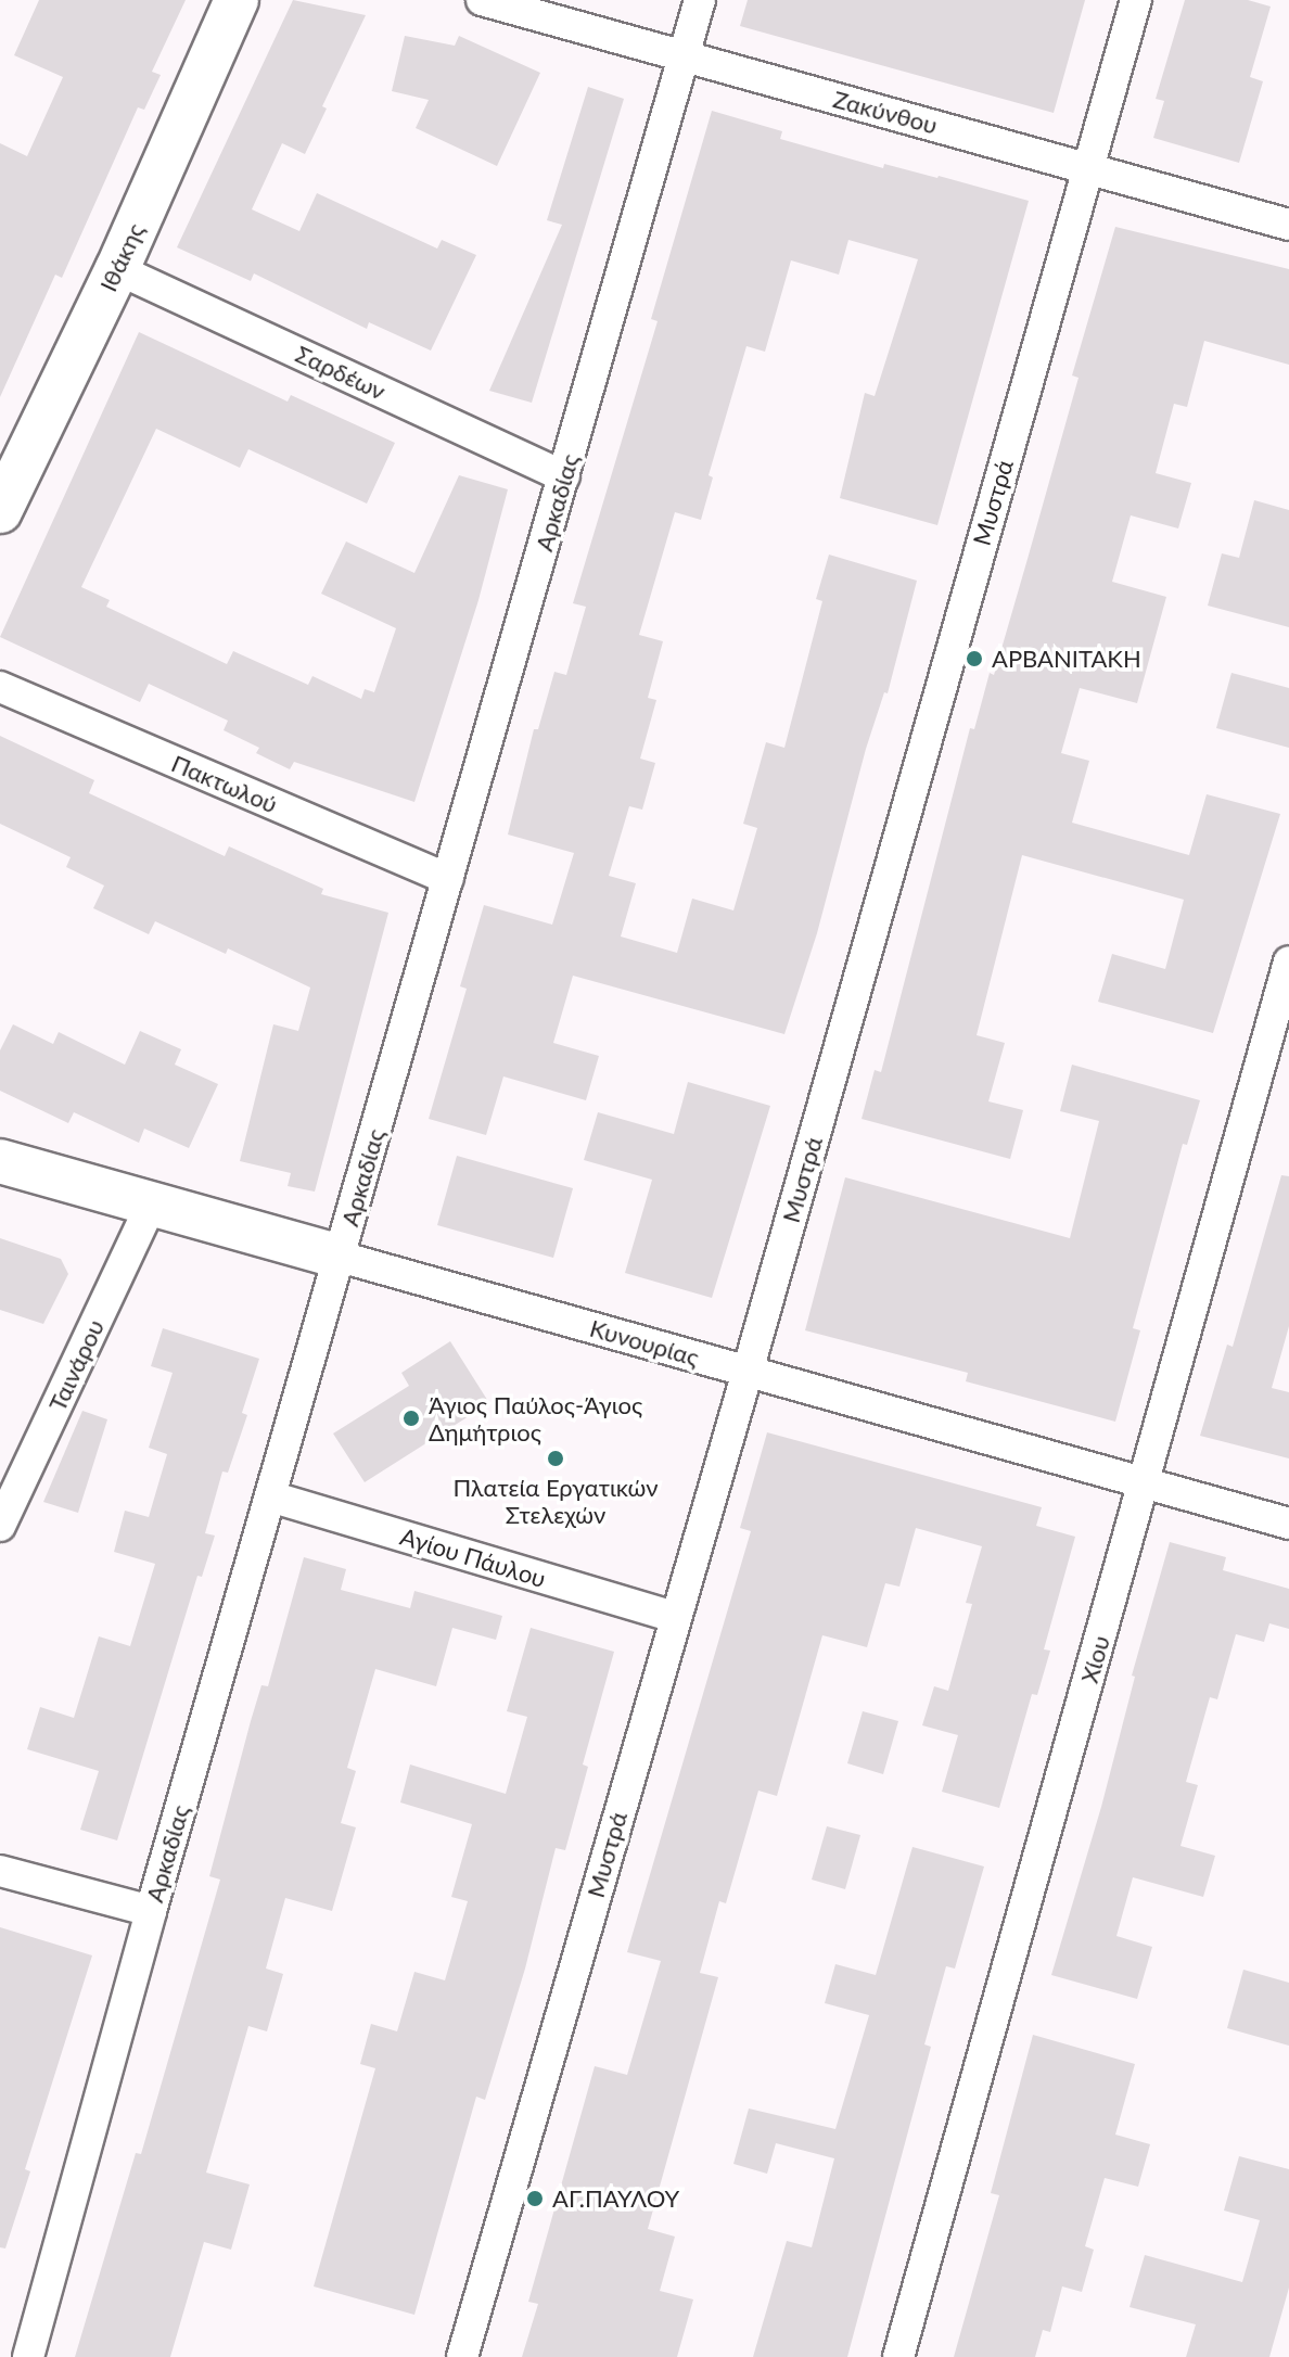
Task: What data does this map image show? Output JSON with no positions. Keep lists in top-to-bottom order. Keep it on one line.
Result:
{"streets":{"street":["Ζακύνθου","Ιθάκης","Σαρδέων","Αρκαδίας","Μυστρά","Πακτωλού","Κυνουρίας","Ταινάρου","Αγίου Πάυλου","Χίου"]},"crossings":[["Ζακύνθου","Αρκαδίας"],["Ζακύνθου","Μυστρά"],["Ιθάκης","Σαρδέων"],["Σαρδέων","Αρκαδίας"],["Αρκαδίας","Πακτωλού"],["Αρκαδίας","Κυνουρίας"],["Αρκαδίας","Αγίου Πάυλου"],["Μυστρά","Κυνουρίας"],["Μυστρά","Αγίου Πάυλου"],["Κυνουρίας","Ταινάρου"],["Κυνουρίας","Χίου"]],"places":["ΑΡΒΑΝΙΤΑΚΗ","Άγιος Παύλος-Άγιος Δημήτριος","Πλατεία Εργατικών Στελεχών","ΑΓ.ΠΑΥΛΟΥ"]}
